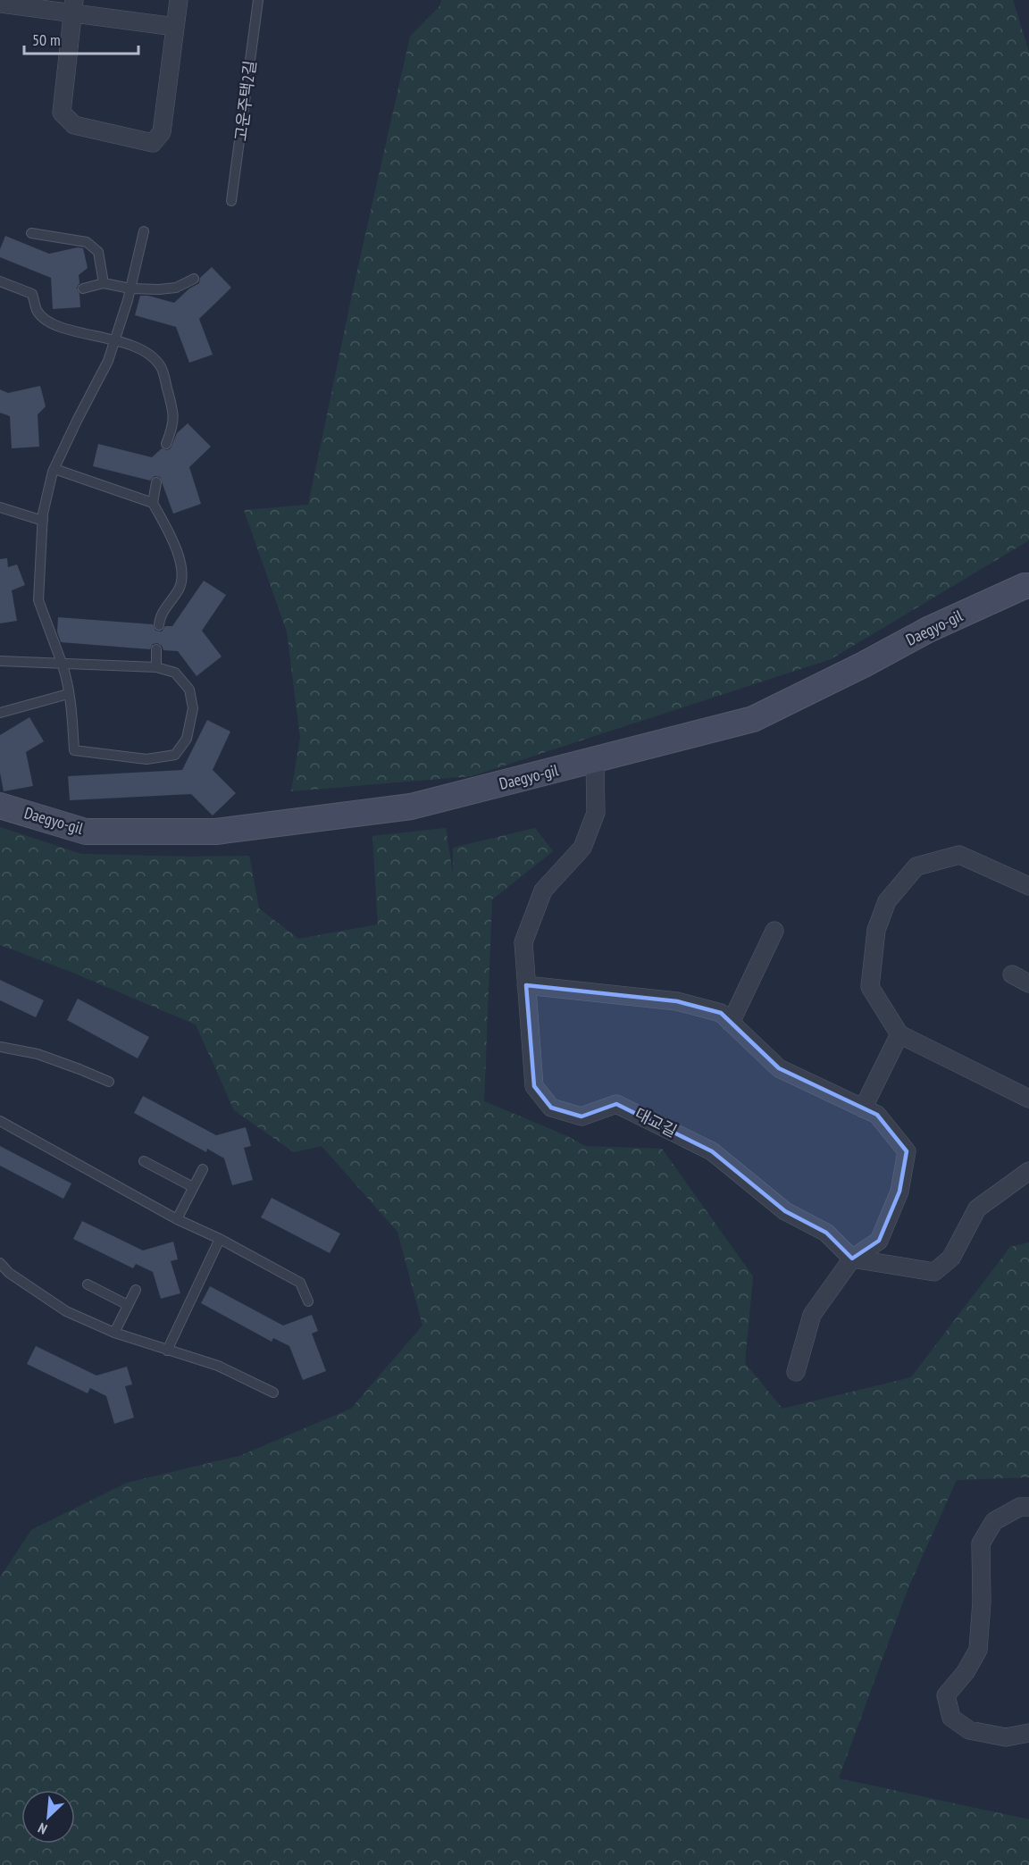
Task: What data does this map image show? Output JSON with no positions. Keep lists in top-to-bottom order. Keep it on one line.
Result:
{"streets":{"street":["Daegyo-gil","대교길"],"lane":["고운주택2길"]},"crossings":[["Daegyo-gil","대교길"]],"scale_bar":"50 m","north":"bottom left"}
